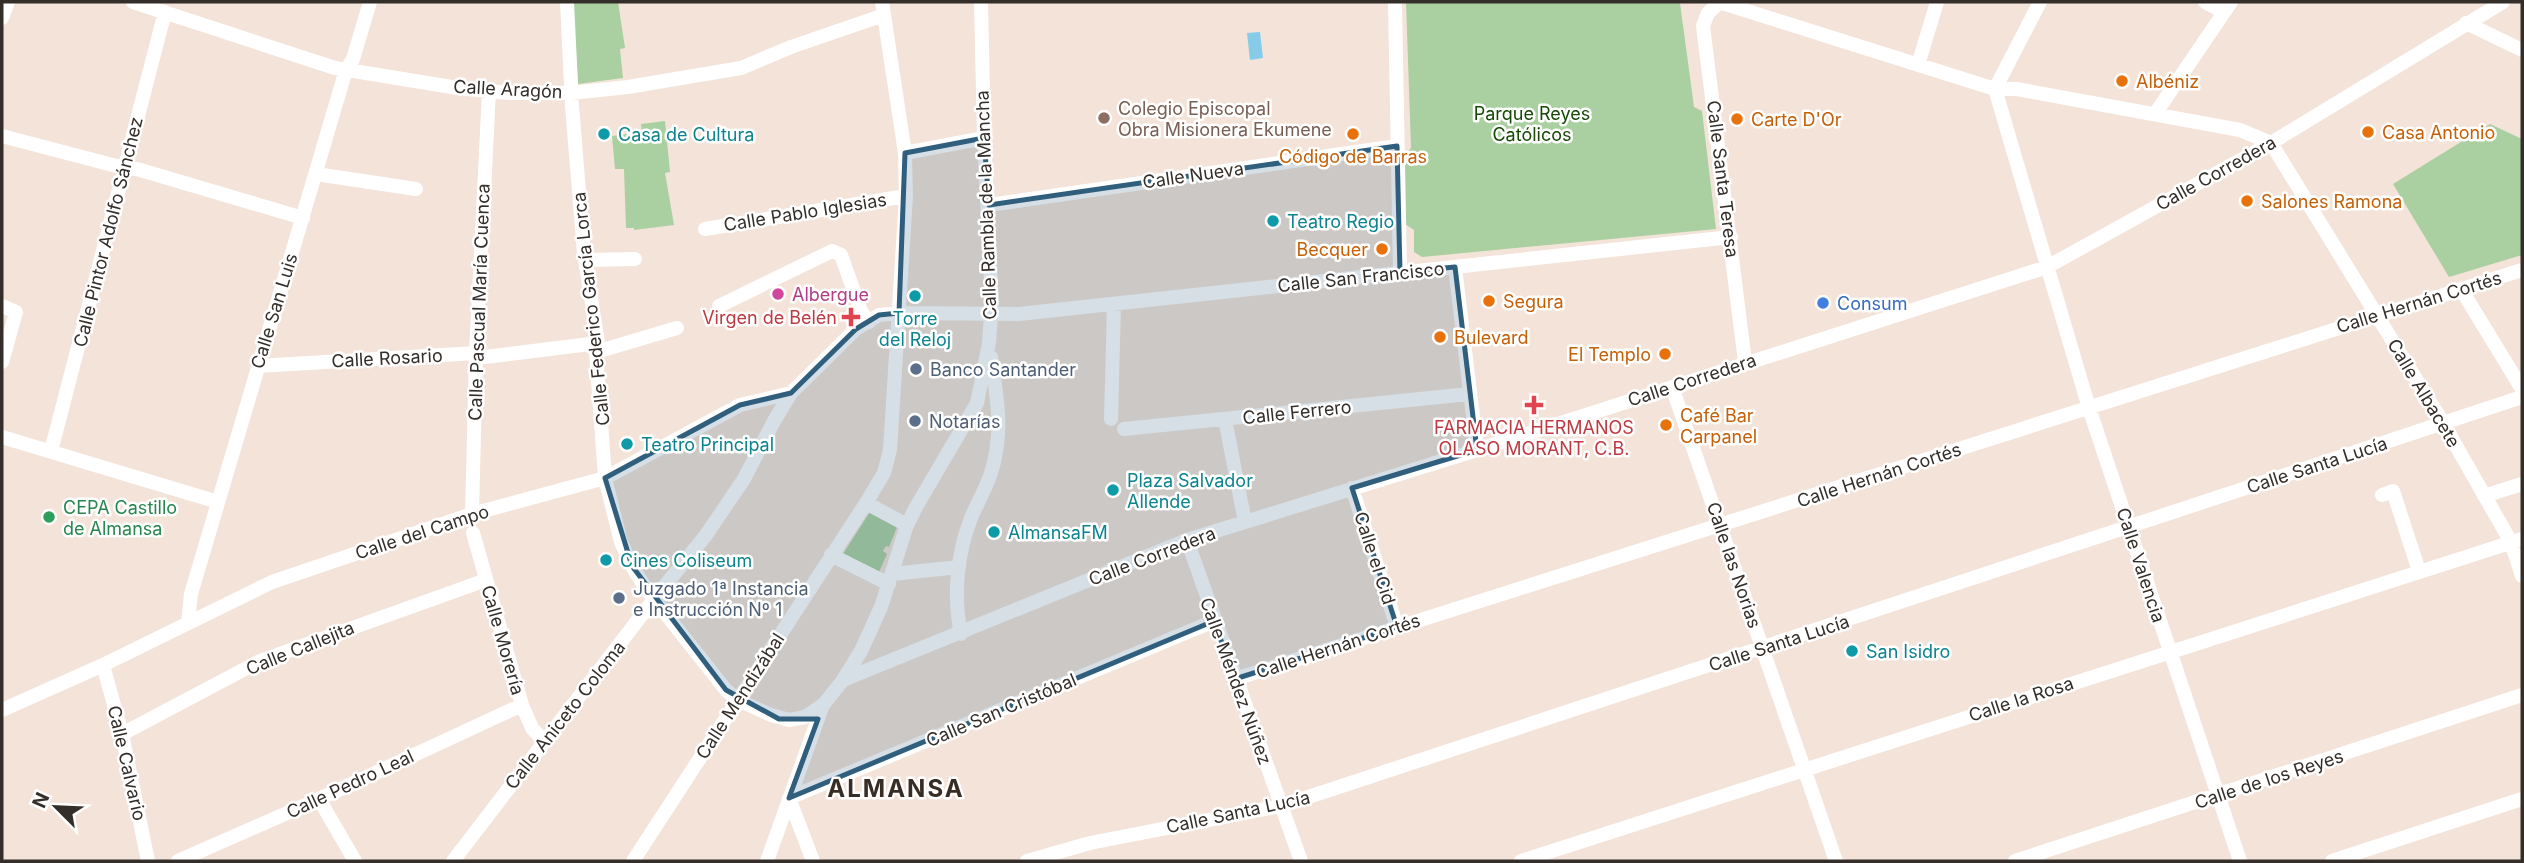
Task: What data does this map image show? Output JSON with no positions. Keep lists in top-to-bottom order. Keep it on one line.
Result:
{"streets":{"street":["Calle Aragón","Calle Corredera","Calle Nueva","Calle Santa Teresa","Calle Rambla de la Mancha","Calle Pablo Iglesias","Calle Pintor Adolfo Sánchez","Calle San Francisco","Calle Pascual María Cuenca","Calle Hernán Cortés","Calle Federico García Lorca","Calle San Luis","Calle Rosario","Calle Albacete","Calle Ferrero","Calle Santa Lucía","Calle del Campo","Calle el Cid","Calle las Norias","Calle Valencia","Calle Morería","Calle Callejita","Calle Méndez Núñez","Calle Mendizábal","Calle la Rosa","Calle San Cristóbal","Calle Aniceto Coloma","Calle Calvario","Calle de los Reyes","Calle Pedro Leal"]},"crossings":[["Calle Aragón","Calle Pintor Adolfo Sánchez"],["Calle Aragón","Calle Pascual María Cuenca"],["Calle Aragón","Calle Federico García Lorca"],["Calle Aragón","Calle San Luis"],["Calle Aragón","Calle Mendizábal"],["Calle Corredera","Calle Santa Teresa"],["Calle Corredera","Calle Rambla de la Mancha"],["Calle Corredera","Calle Albacete"],["Calle Corredera","Calle el Cid"],["Calle Corredera","Calle las Norias"],["Calle Corredera","Calle Valencia"],["Calle Corredera","Calle Méndez Núñez"],["Calle Nueva","Calle Rambla de la Mancha"],["Calle Santa Teresa","Calle San Francisco"],["Calle Rambla de la Mancha","Calle San Francisco"],["Calle Pablo Iglesias","Calle Mendizábal"],["Calle San Francisco","Calle Mendizábal"],["Calle San Francisco","Calle Aniceto Coloma"],["Calle Pascual María Cuenca","Calle Rosario"],["Calle Pascual María Cuenca","Calle del Campo"],["Calle Hernán Cortés","Calle Albacete"],["Calle Hernán Cortés","Calle el Cid"],["Calle Hernán Cortés","Calle las Norias"],["Calle Hernán Cortés","Calle Valencia"],["Calle Hernán Cortés","Calle Méndez Núñez"],["Calle Federico García Lorca","Calle Rosario"],["Calle Federico García Lorca","Calle del Campo"],["Calle Federico García Lorca","Calle Mendizábal"],["Calle Federico García Lorca","Calle Aniceto Coloma"],["Calle San Luis","Calle Rosario"],["Calle San Luis","Calle del Campo"],["Calle Albacete","Calle Santa Lucía"],["Calle Albacete","Calle la Rosa"],["Calle Santa Lucía","Calle las Norias"],["Calle Santa Lucía","Calle Valencia"],["Calle Santa Lucía","Calle Méndez Núñez"],["Calle del Campo","Calle Aniceto Coloma"],["Calle del Campo","Calle Calvario"],["Calle las Norias","Calle la Rosa"],["Calle Valencia","Calle la Rosa"],["Calle Valencia","Calle de los Reyes"],["Calle Morería","Calle Callejita"],["Calle Morería","Calle Aniceto Coloma"],["Calle Morería","Calle Pedro Leal"],["Calle Callejita","Calle Calvario"],["Calle Méndez Núñez","Calle San Cristóbal"]],"districts":["ALMANSA"],"parks":["Parque Reyes Católicos"],"places":{"other":["Albéniz","Colegio Episcopal Obra Misionera Ekumene","Carte D'Or","Casa Antonio","Casa de Cultura","Código de Barras","Salones Ramona","Teatro Regio","Becquer","Albergue","Torre del Reloj","Segura","Consum","Bulevard","El Templo","Banco Santander","Notarías","Café Bar Carpanel","Teatro Principal","Plaza Salvador Allende","CEPA Castillo de Almansa","AlmansaFM","Cines Coliseum","Juzgado 1ª Instancia e Instrucción Nº 1","San Isidro"],"health":["Virgen de Belén","FARMACIA HERMANOS OLASO MORANT, C.B."]},"north":"top left"}
